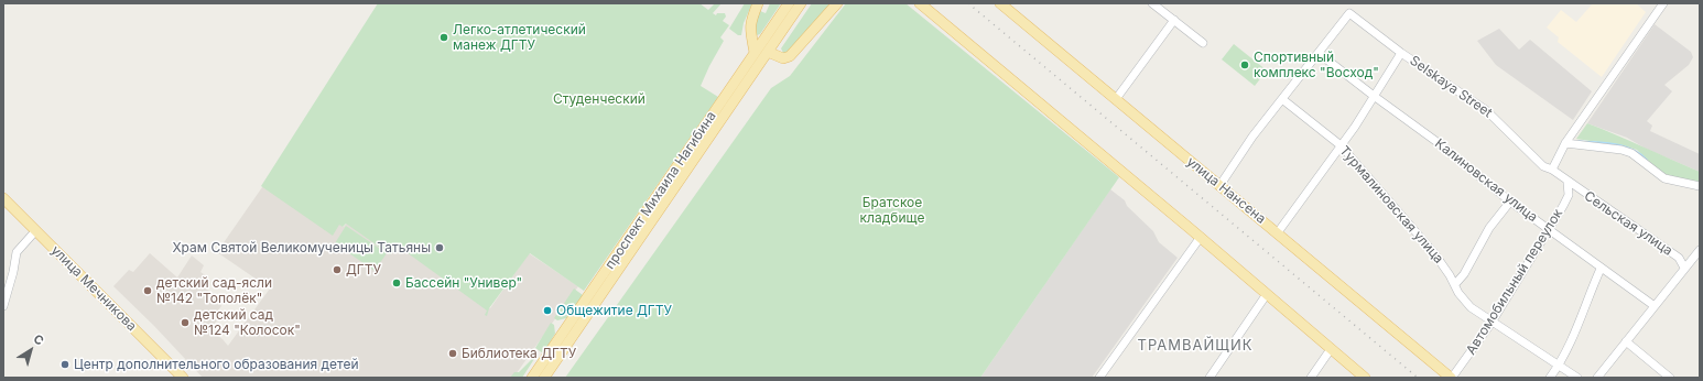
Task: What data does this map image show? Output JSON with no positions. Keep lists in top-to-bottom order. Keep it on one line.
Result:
{"streets":{"main road":["проспект Михаила Нагибина","улица Нансена","улица Мечникова"],"street":["Selskaya Street","Калиновская улица","Турмалиновская улица","Сельская улица","Автомобильный переулок"]},"crossings":[["Selskaya Street","Калиновская улица"],["Selskaya Street","Сельская улица"],["Selskaya Street","Автомобильный переулок"],["Калиновская улица","Автомобильный переулок"],["улица Нансена","Автомобильный переулок"],["Турмалиновская улица","Автомобильный переулок"],["Сельская улица","Автомобильный переулок"]],"districts":["ТРАМВАЙЩИК"],"parks":["Студенческий","Братское кладбище"],"places":["Легко-атлетический манеж ДГТУ","Спортивный комплекс \"Восход\"","Храм Святой Великомученицы Татьяны","ДГТУ","Бассейн \"Универ\"","детский сад-ясли №142 \"Тополёк\"","Общежитие ДГТУ","детский сад №124 \"Колосок\"","Библиотека ДГТУ","Центр дополнительного образования детей"],"north":"top right"}
